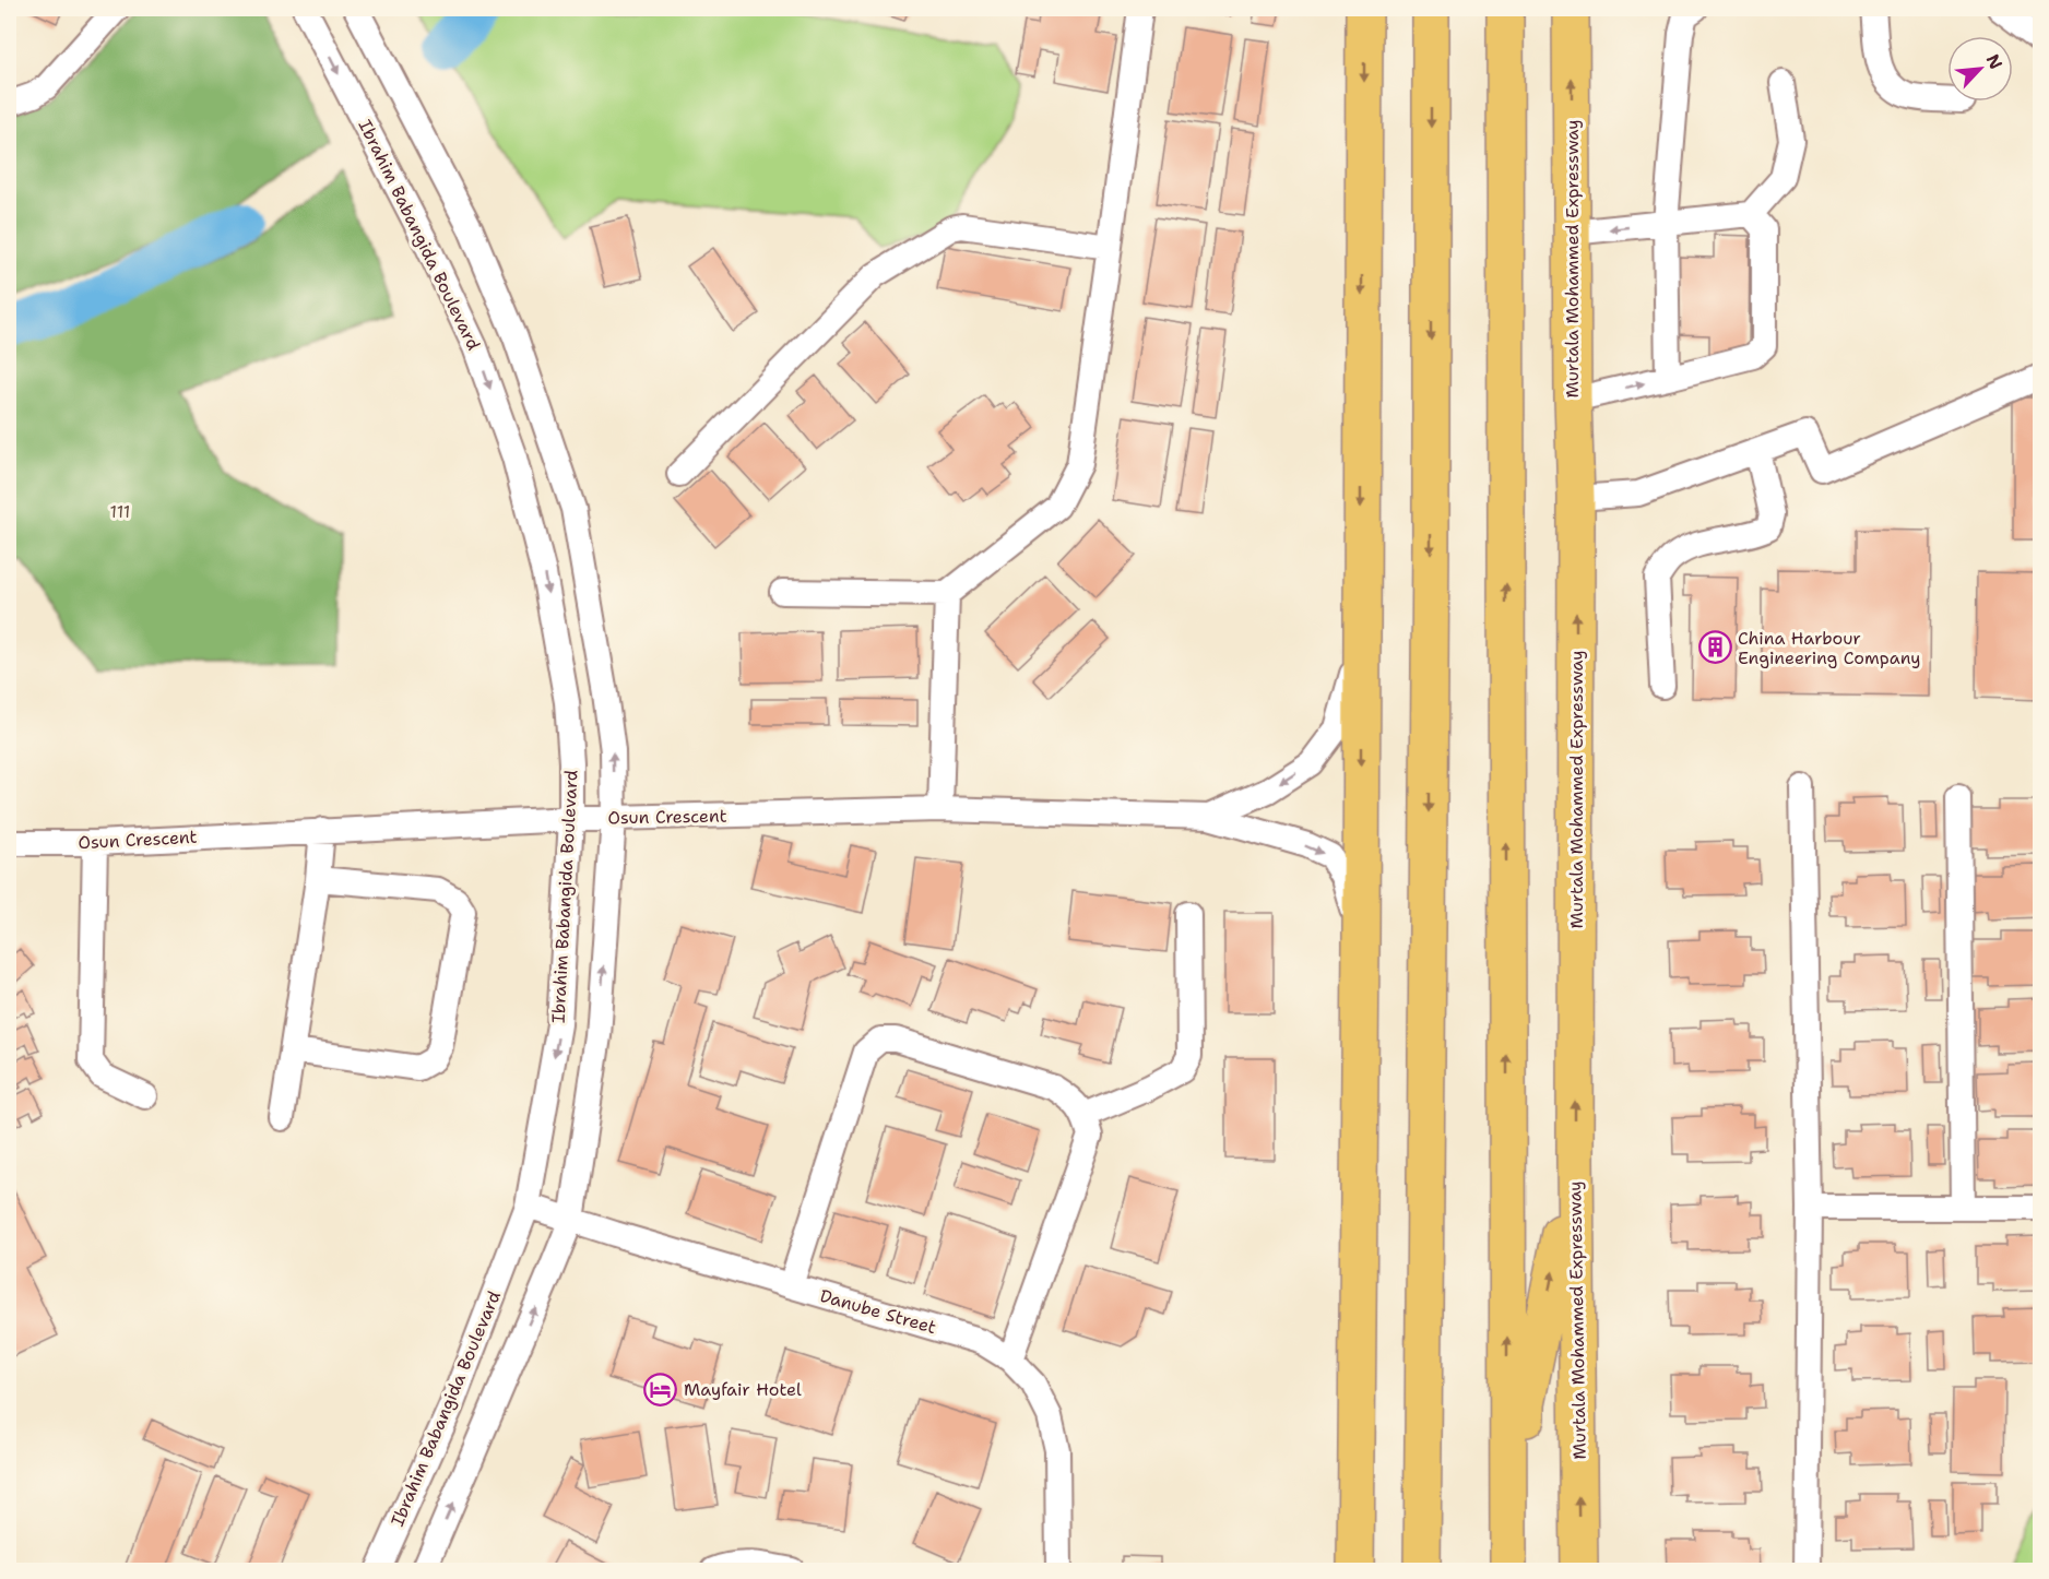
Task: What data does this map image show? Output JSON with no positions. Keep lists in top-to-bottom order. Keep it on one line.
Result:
{"streets":{"highway":["Murtala Mohammed Expressway"],"street":["Ibrahim Babangida Boulevard","Osun Crescent","Danube Street"]},"crossings":[["Ibrahim Babangida Boulevard","Osun Crescent"],["Ibrahim Babangida Boulevard","Danube Street"]],"parks":["111"],"places":{"building":["China Harbour Engineering Company"],"hotel":["Mayfair Hotel"]},"north":"top right"}
